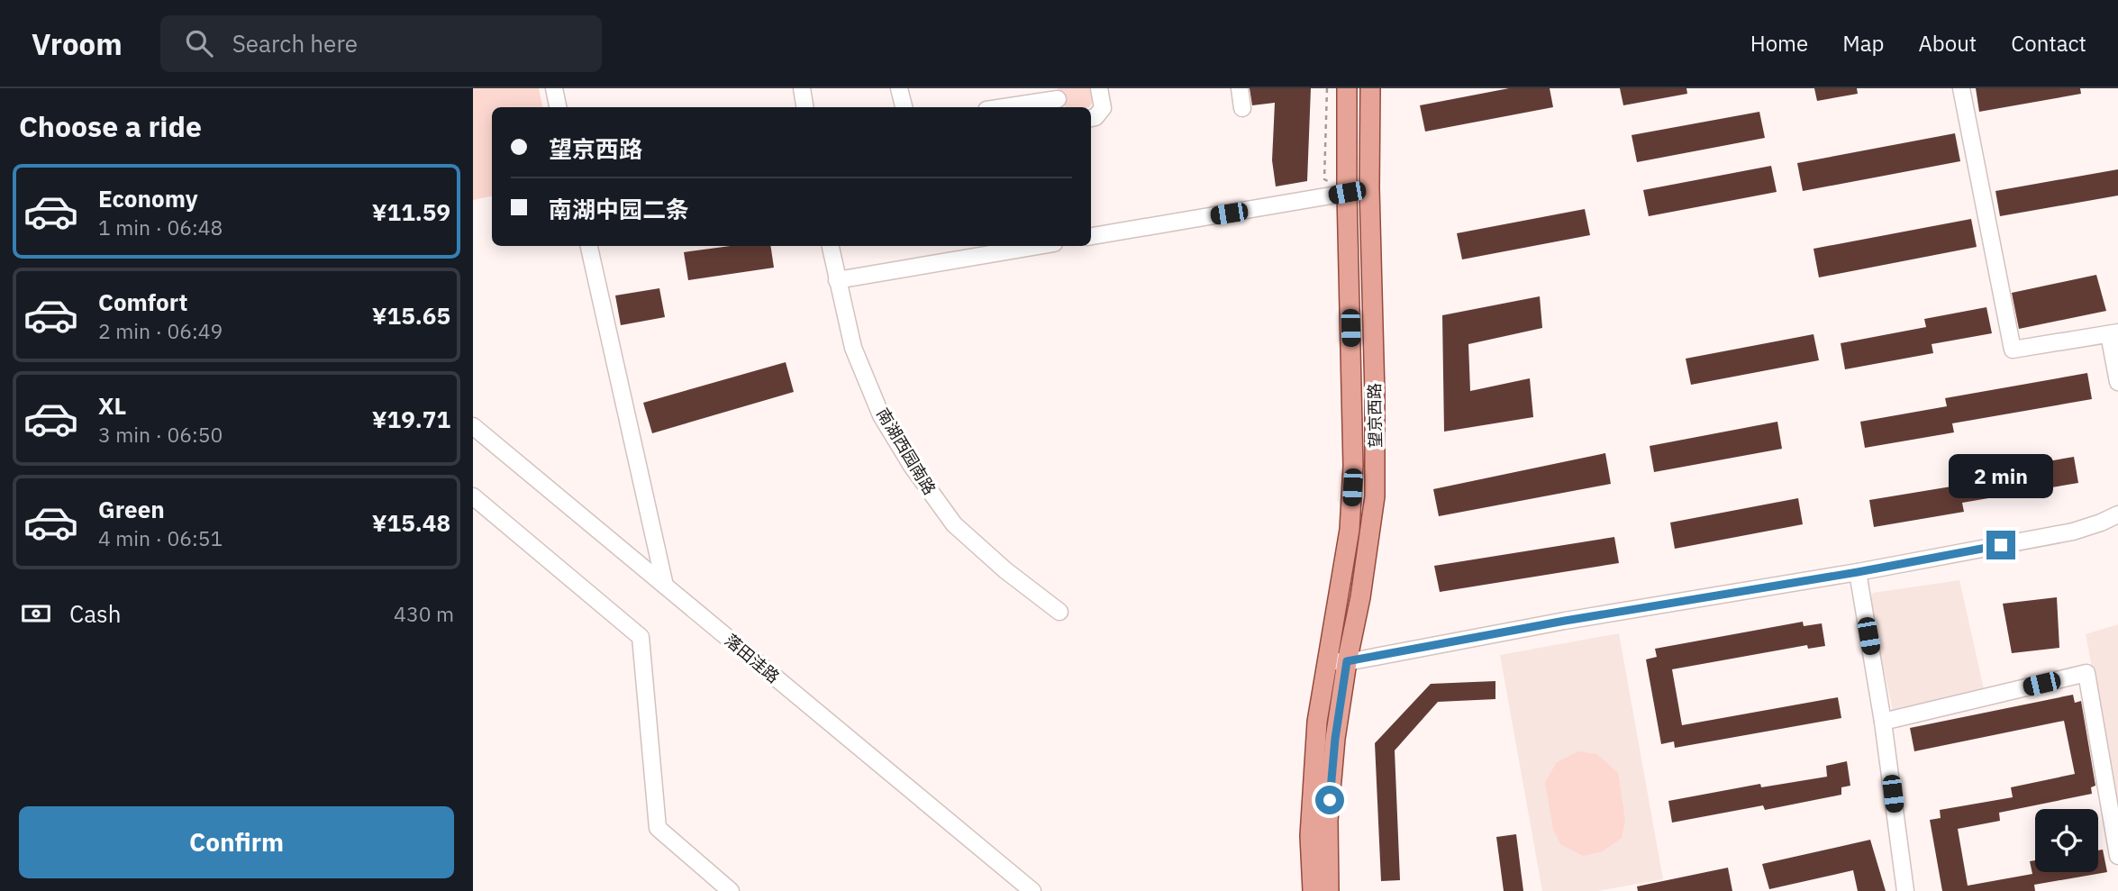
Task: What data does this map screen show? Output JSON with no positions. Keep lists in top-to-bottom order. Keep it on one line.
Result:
{"streets":{"main road":["望京西路"],"street":["南湖西园南路","落田洼路"]},"page":{"header":"Vroom","search":"Search here","nav":["Home","Map","About","Contact"],"heading":"Choose a ride","banner":["望京西路","南湖中园二条"],"list":[{"name":"Economy","note":"1 min · 06:48","value":"¥11.59"},{"name":"Comfort","note":"2 min · 06:49","value":"¥15.65"},{"name":"XL","note":"3 min · 06:50","value":"¥19.71"},{"name":"Green","note":"4 min · 06:51","value":"¥15.48"}],"bubble":"2 min","pay":["Cash","430 m"],"buttons":"Confirm"}}
